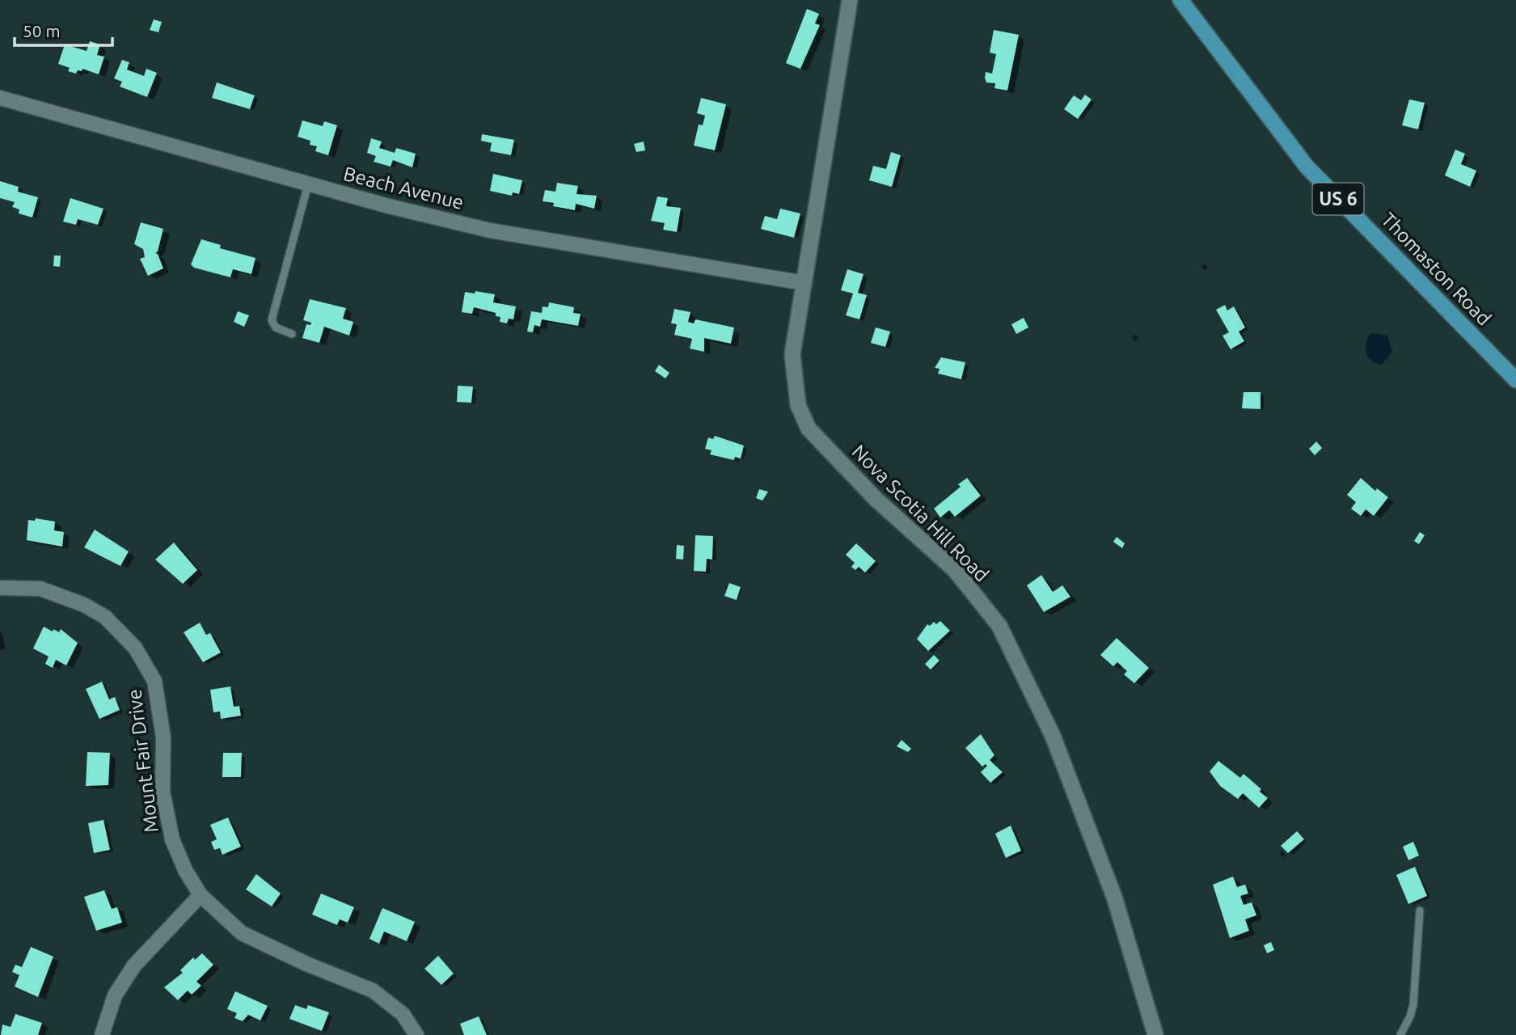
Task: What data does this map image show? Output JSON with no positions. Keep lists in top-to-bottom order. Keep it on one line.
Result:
{"streets":{"main road":["US 6","Thomaston Road"],"street":["Beach Avenue","Nova Scotia Hill Road","Mount Fair Drive"]},"crossings":[["Beach Avenue","Nova Scotia Hill Road"]],"scale_bar":"50 m"}
